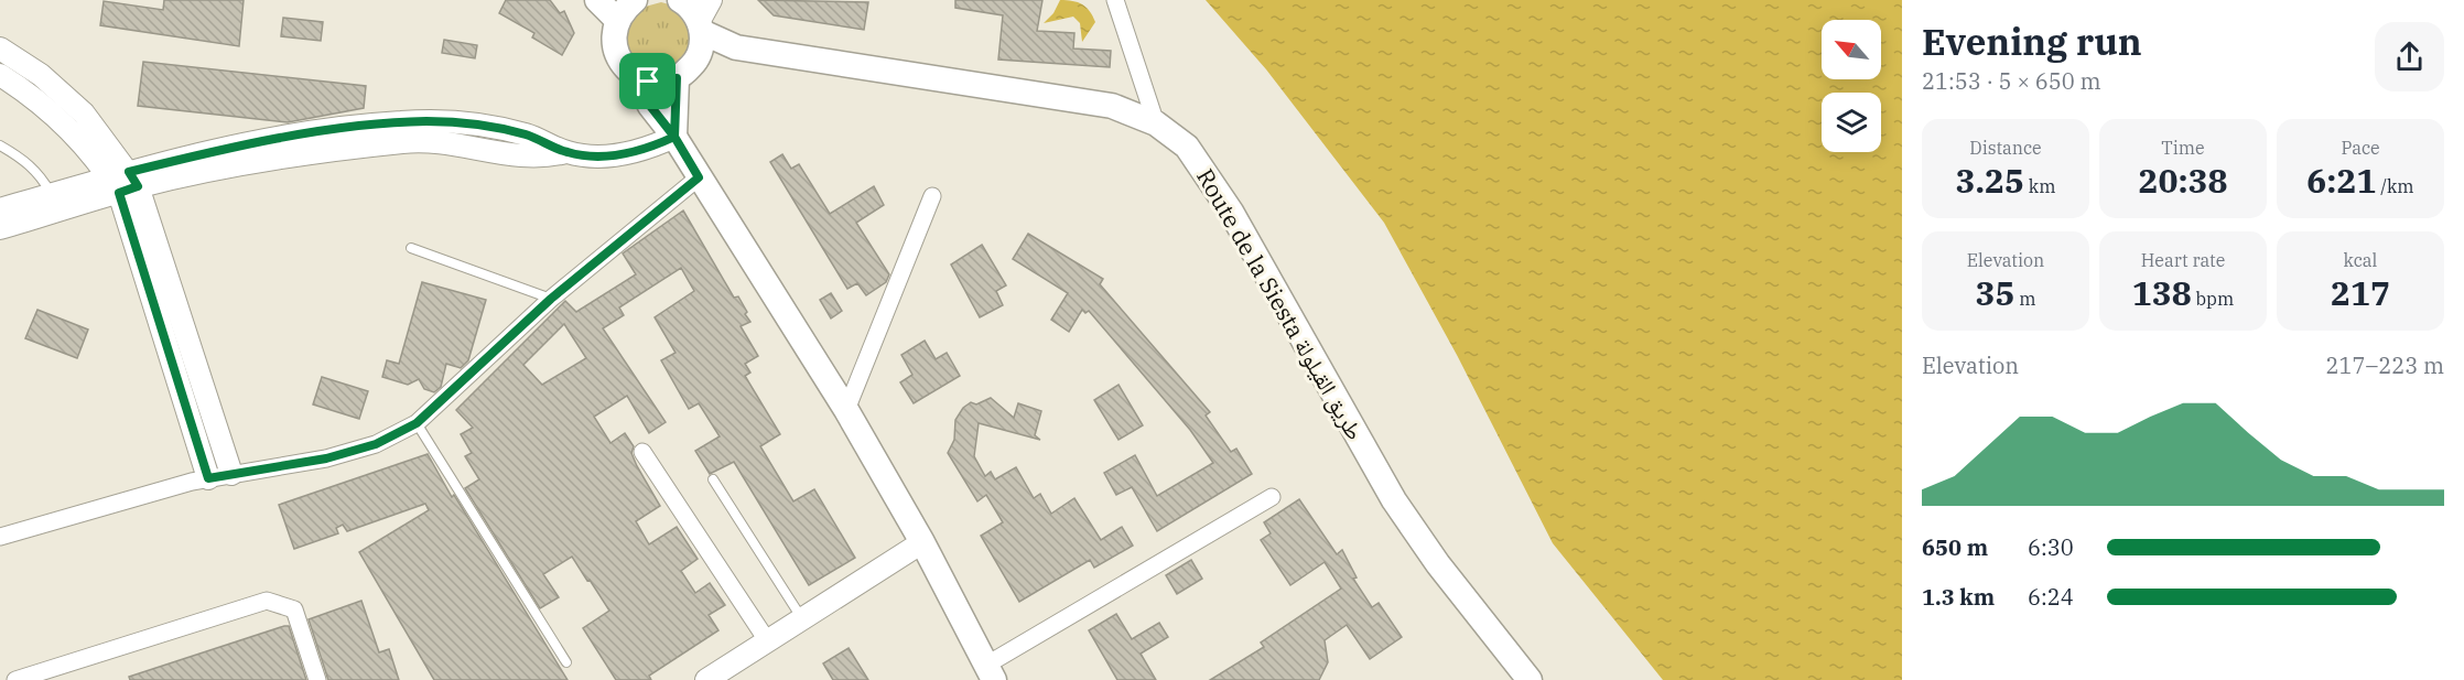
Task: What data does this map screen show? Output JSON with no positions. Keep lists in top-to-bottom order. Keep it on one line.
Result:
{"streets":{"main road":["Route de la Siesta طريق القيلولة"]},"north":"top left","page":{"heading":["Evening run","21:53 · 5 × 650 m"],"stats":[["Distance","3.25 km"],["Time","20:38"],["Pace","6:21 /km"],["Elevation","35 m"],["Heart rate","138 bpm"],["kcal","217"]],"chart":["Elevation","217–223 m"],"list":[{"name":"650 m","note":"6:30"},{"name":"1.3 km","note":"6:24"}]}}
